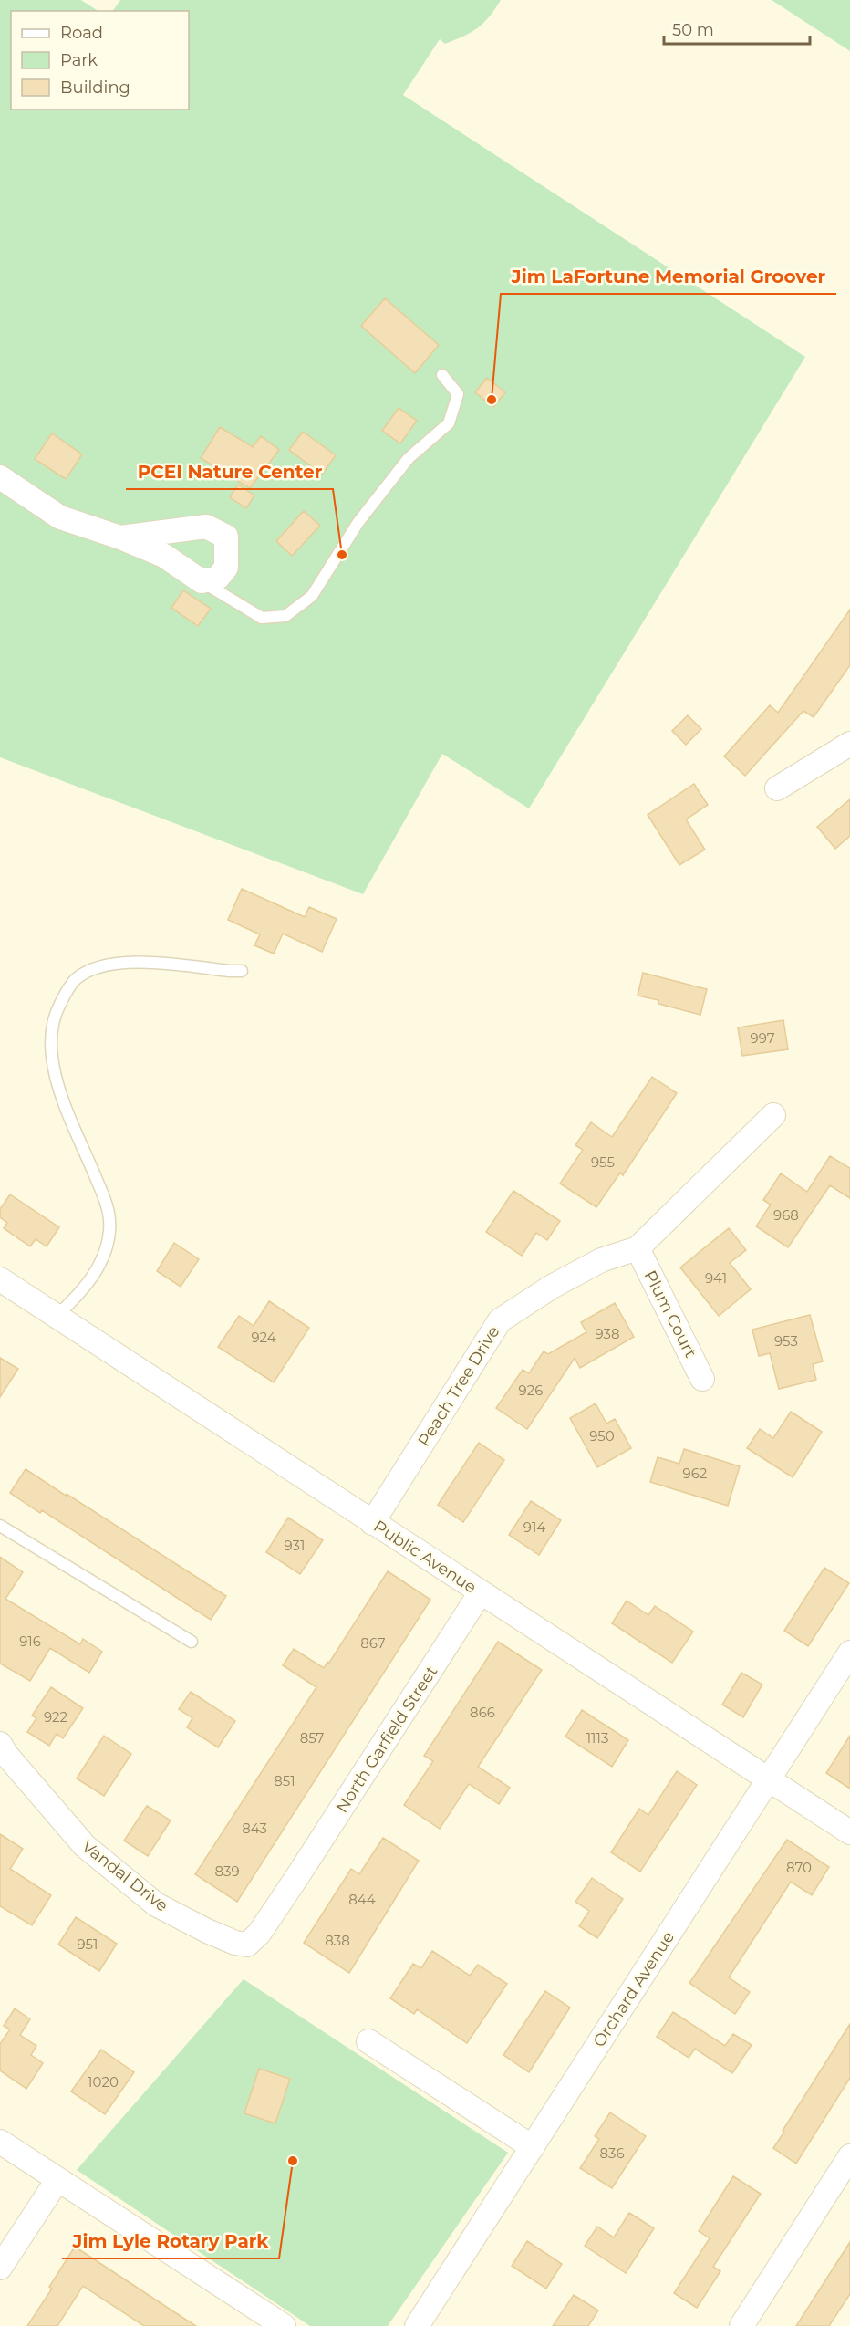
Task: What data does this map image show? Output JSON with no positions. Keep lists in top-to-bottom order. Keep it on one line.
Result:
{"streets":{"street":["Plum Court","Peach Tree Drive","Public Avenue","North Garfield Street","Vandal Drive","Orchard Avenue"]},"crossings":[["Plum Court","Peach Tree Drive"],["Peach Tree Drive","Public Avenue"],["Public Avenue","North Garfield Street"],["Public Avenue","Orchard Avenue"],["North Garfield Street","Vandal Drive"]],"places":["Jim LaFortune Memorial Groover","PCEI Nature Center","Jim Lyle Rotary Park"],"house_numbers":["997","955","968","941","938","924","953","926","950","962","914","931","916","867","866","922","857","1113","851","843","870","839","844","838","951","1020","836"],"legend":["Road","Park","Building"],"scale_bar":"50 m"}
